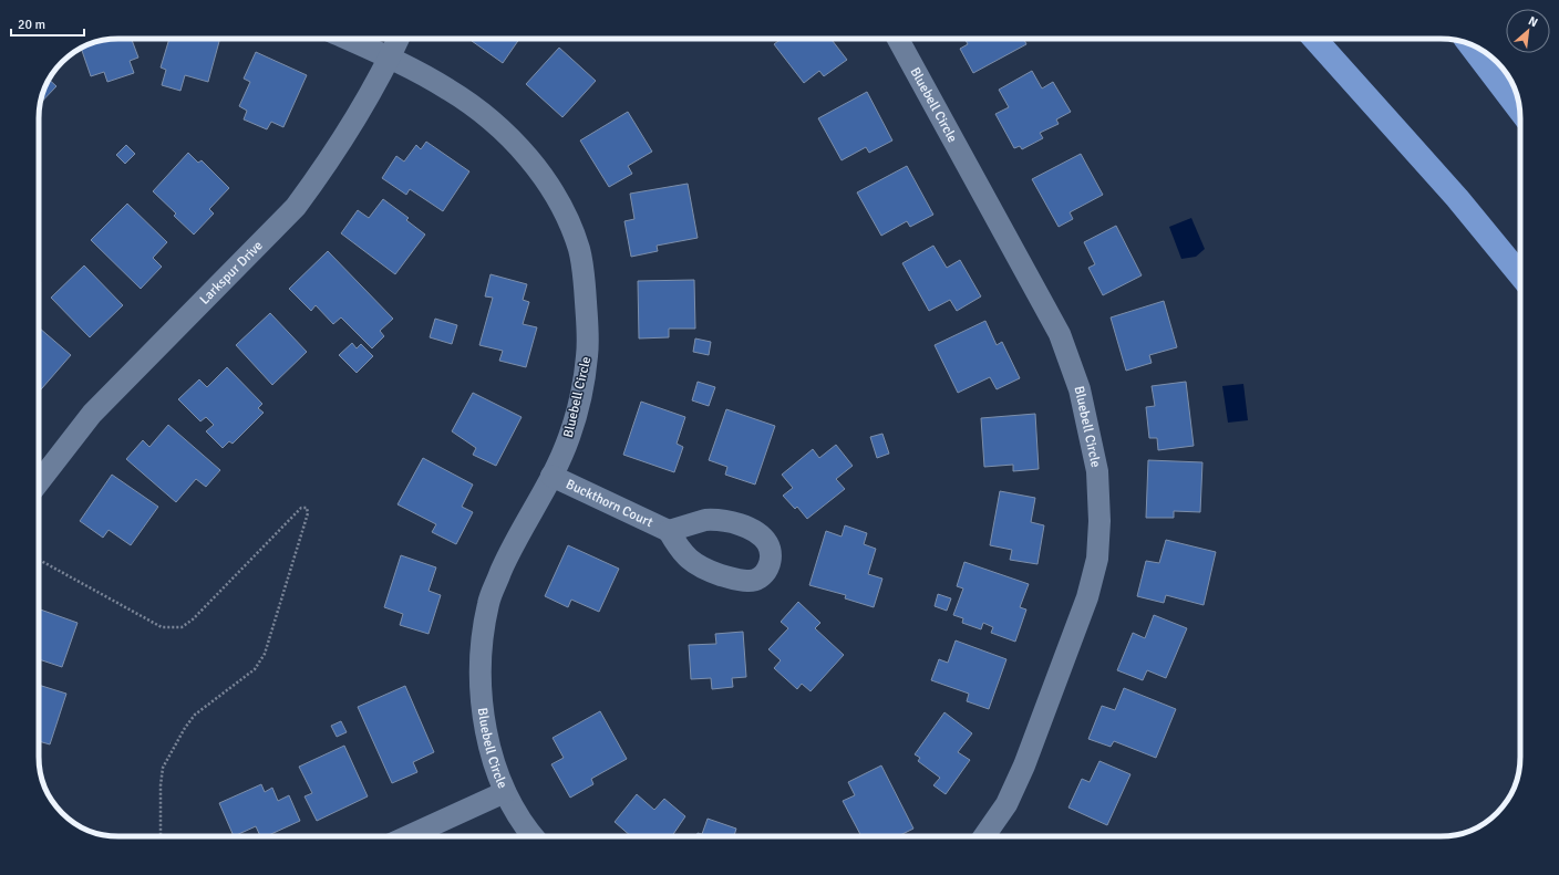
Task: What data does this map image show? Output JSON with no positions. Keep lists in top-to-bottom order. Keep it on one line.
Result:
{"streets":{"street":["Bluebell Circle","Larkspur Drive","Buckthorn Court"]},"crossings":[["Bluebell Circle","Larkspur Drive"],["Bluebell Circle","Buckthorn Court"]],"scale_bar":"20 m","north":"top right"}
